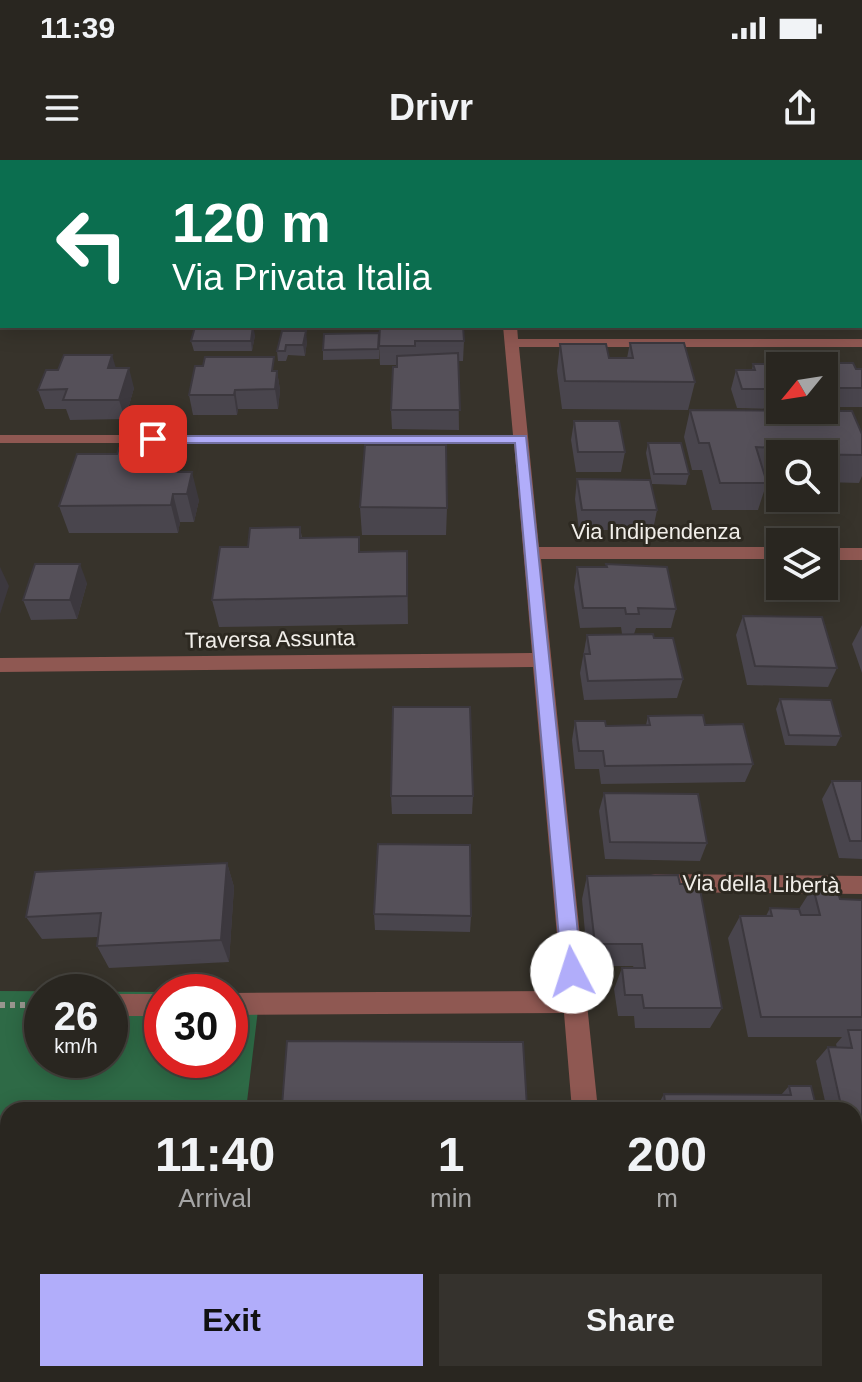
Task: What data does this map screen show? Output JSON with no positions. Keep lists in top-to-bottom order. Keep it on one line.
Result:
{"streets":{"street":["Via Indipendenza","Traversa Assunta","Via della Libertà"]},"north":"bottom left","page":{"status":"11:39","header":"Drivr","turn":["120 m","Via Privata Italia"],"speed":"26 km/h","limit":"30","eta":["11:40","Arrival","1","min","200","m"],"buttons":["Exit","Share"]}}
